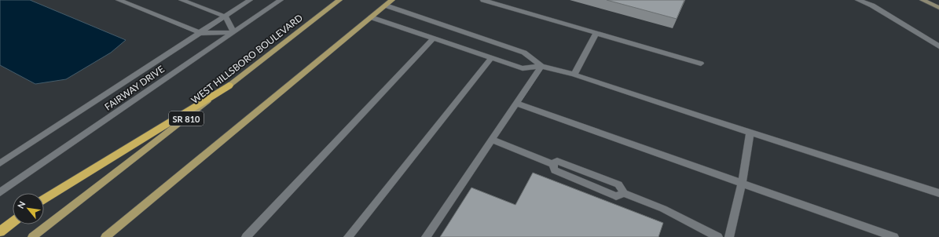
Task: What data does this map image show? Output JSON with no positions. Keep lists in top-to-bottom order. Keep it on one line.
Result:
{"streets":{"main road":["WEST HILLSBORO BOULEVARD","SR 810"],"street":["FAIRWAY DRIVE"]},"north":"top left"}
